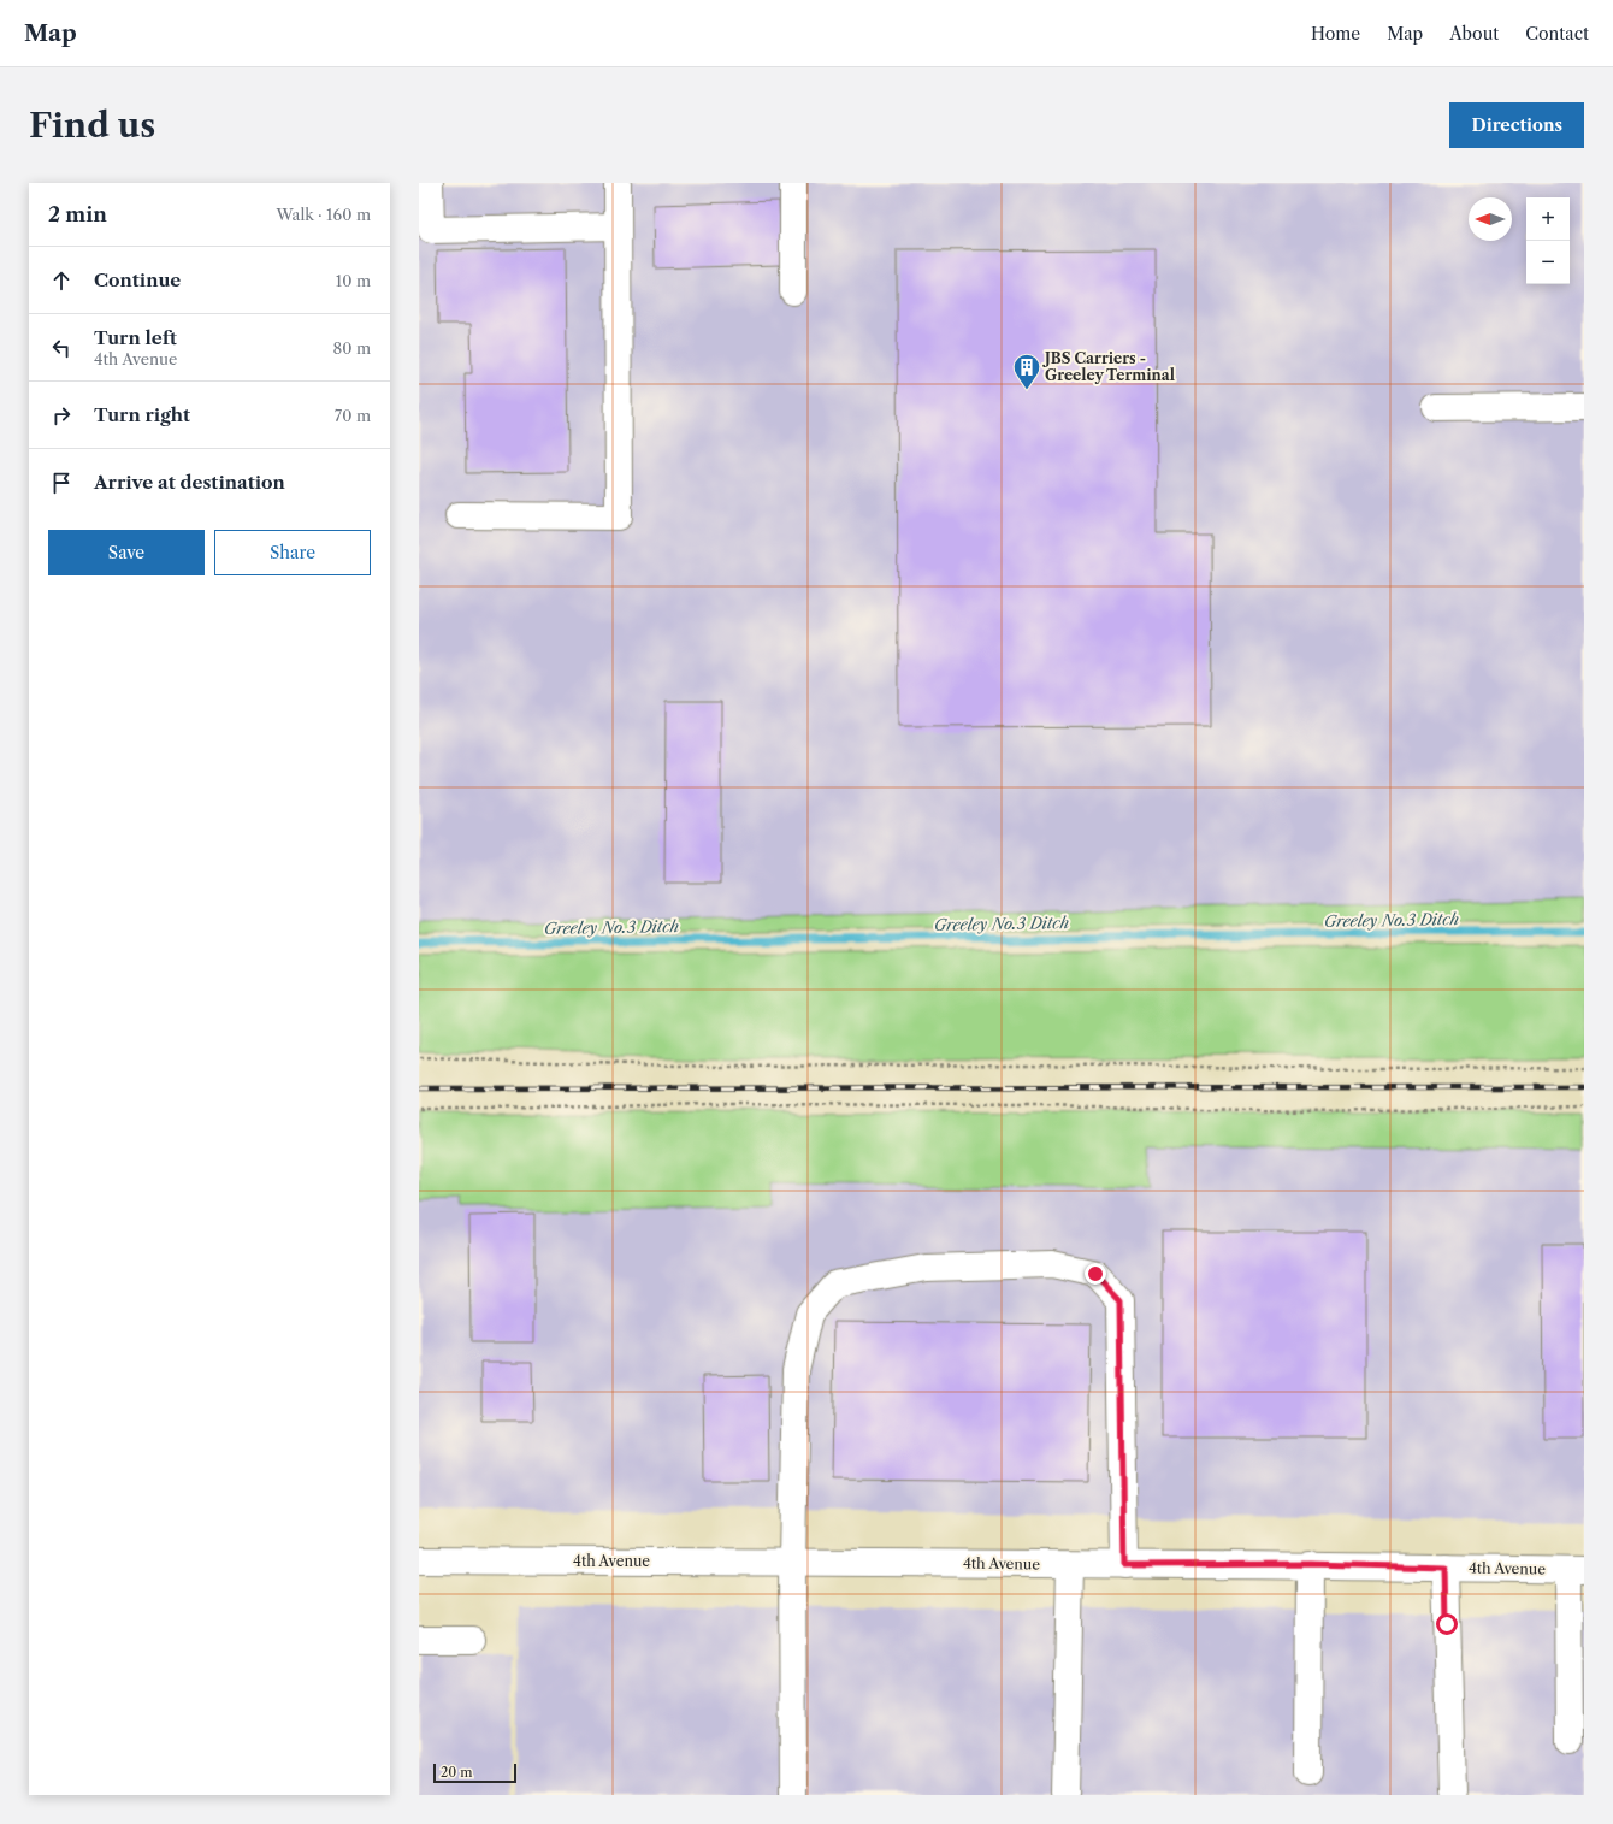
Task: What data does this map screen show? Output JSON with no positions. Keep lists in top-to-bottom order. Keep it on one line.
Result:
{"streets":{"street":["4th Avenue"]},"water":["Greeley No.3 Ditch"],"places":{"building":["JBS Carriers - Greeley Terminal"]},"scale_bar":"20 m","north":"left","page":{"header":"Map","nav":["Home","Map","About","Contact"],"buttons":["Directions",["Save","Share"]],"title":"Find us","heading":["2 min","Walk · 160 m"],"map_buttons":["+","−"],"list":[["Continue","10 m"],["Turn left","4th Avenue","80 m"],["Turn right","70 m"],"Arrive at destination"],"scale":"20 m"}}
